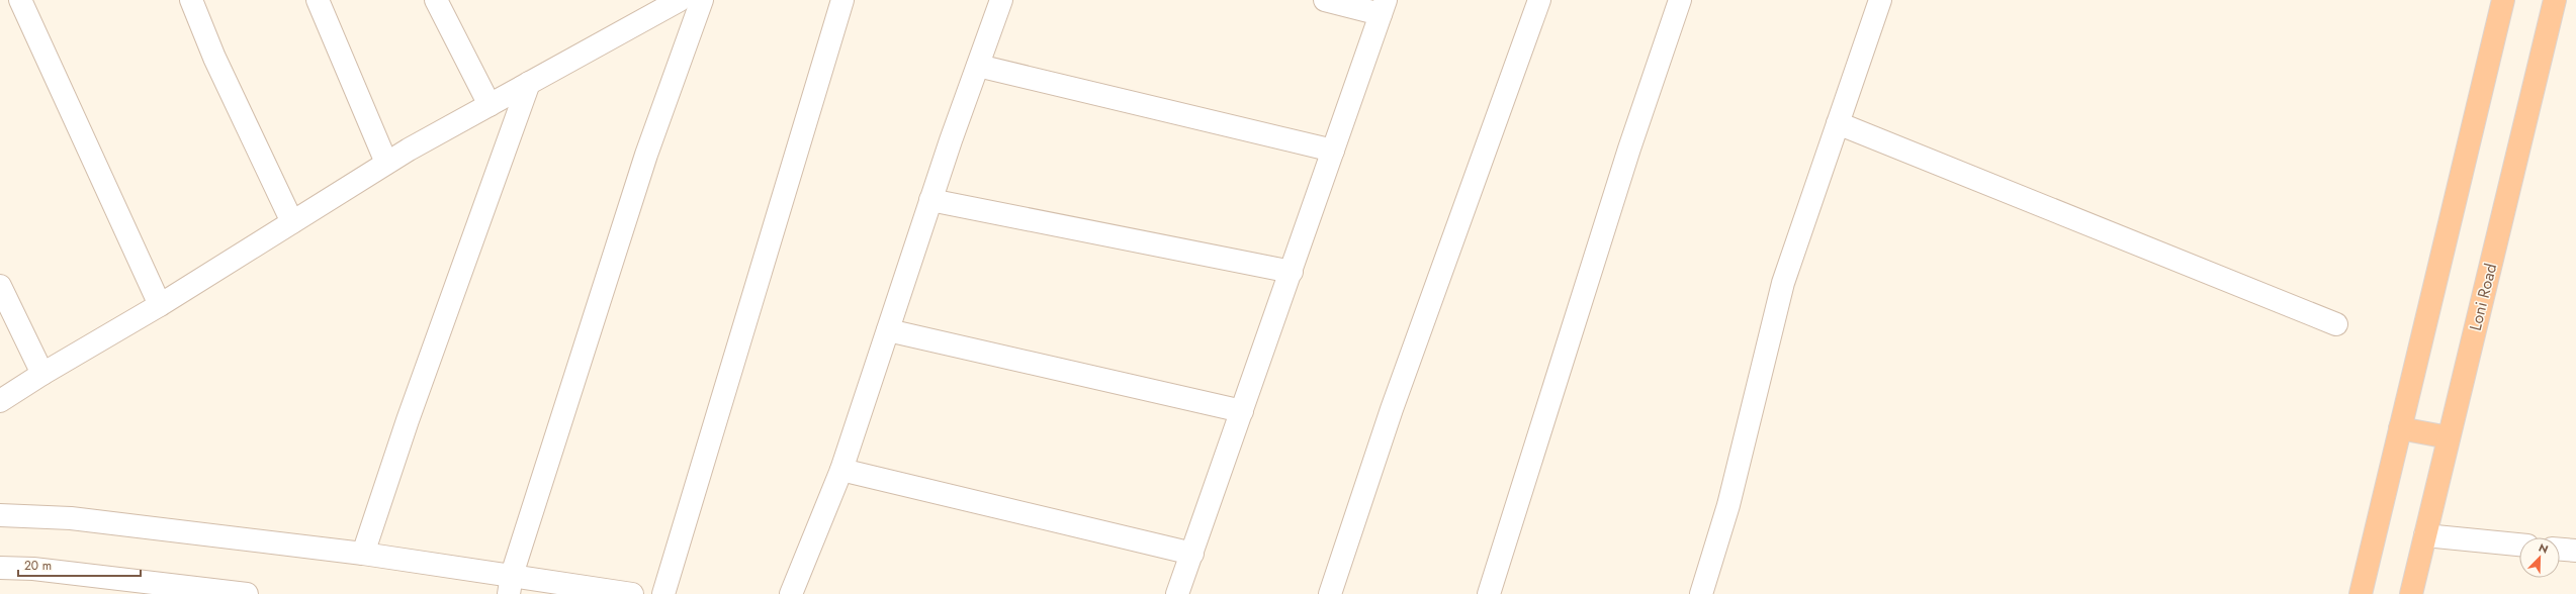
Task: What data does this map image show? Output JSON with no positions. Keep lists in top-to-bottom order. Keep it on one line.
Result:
{"streets":{"highway":["Loni Road"]},"scale_bar":"20 m","north":"top right"}
